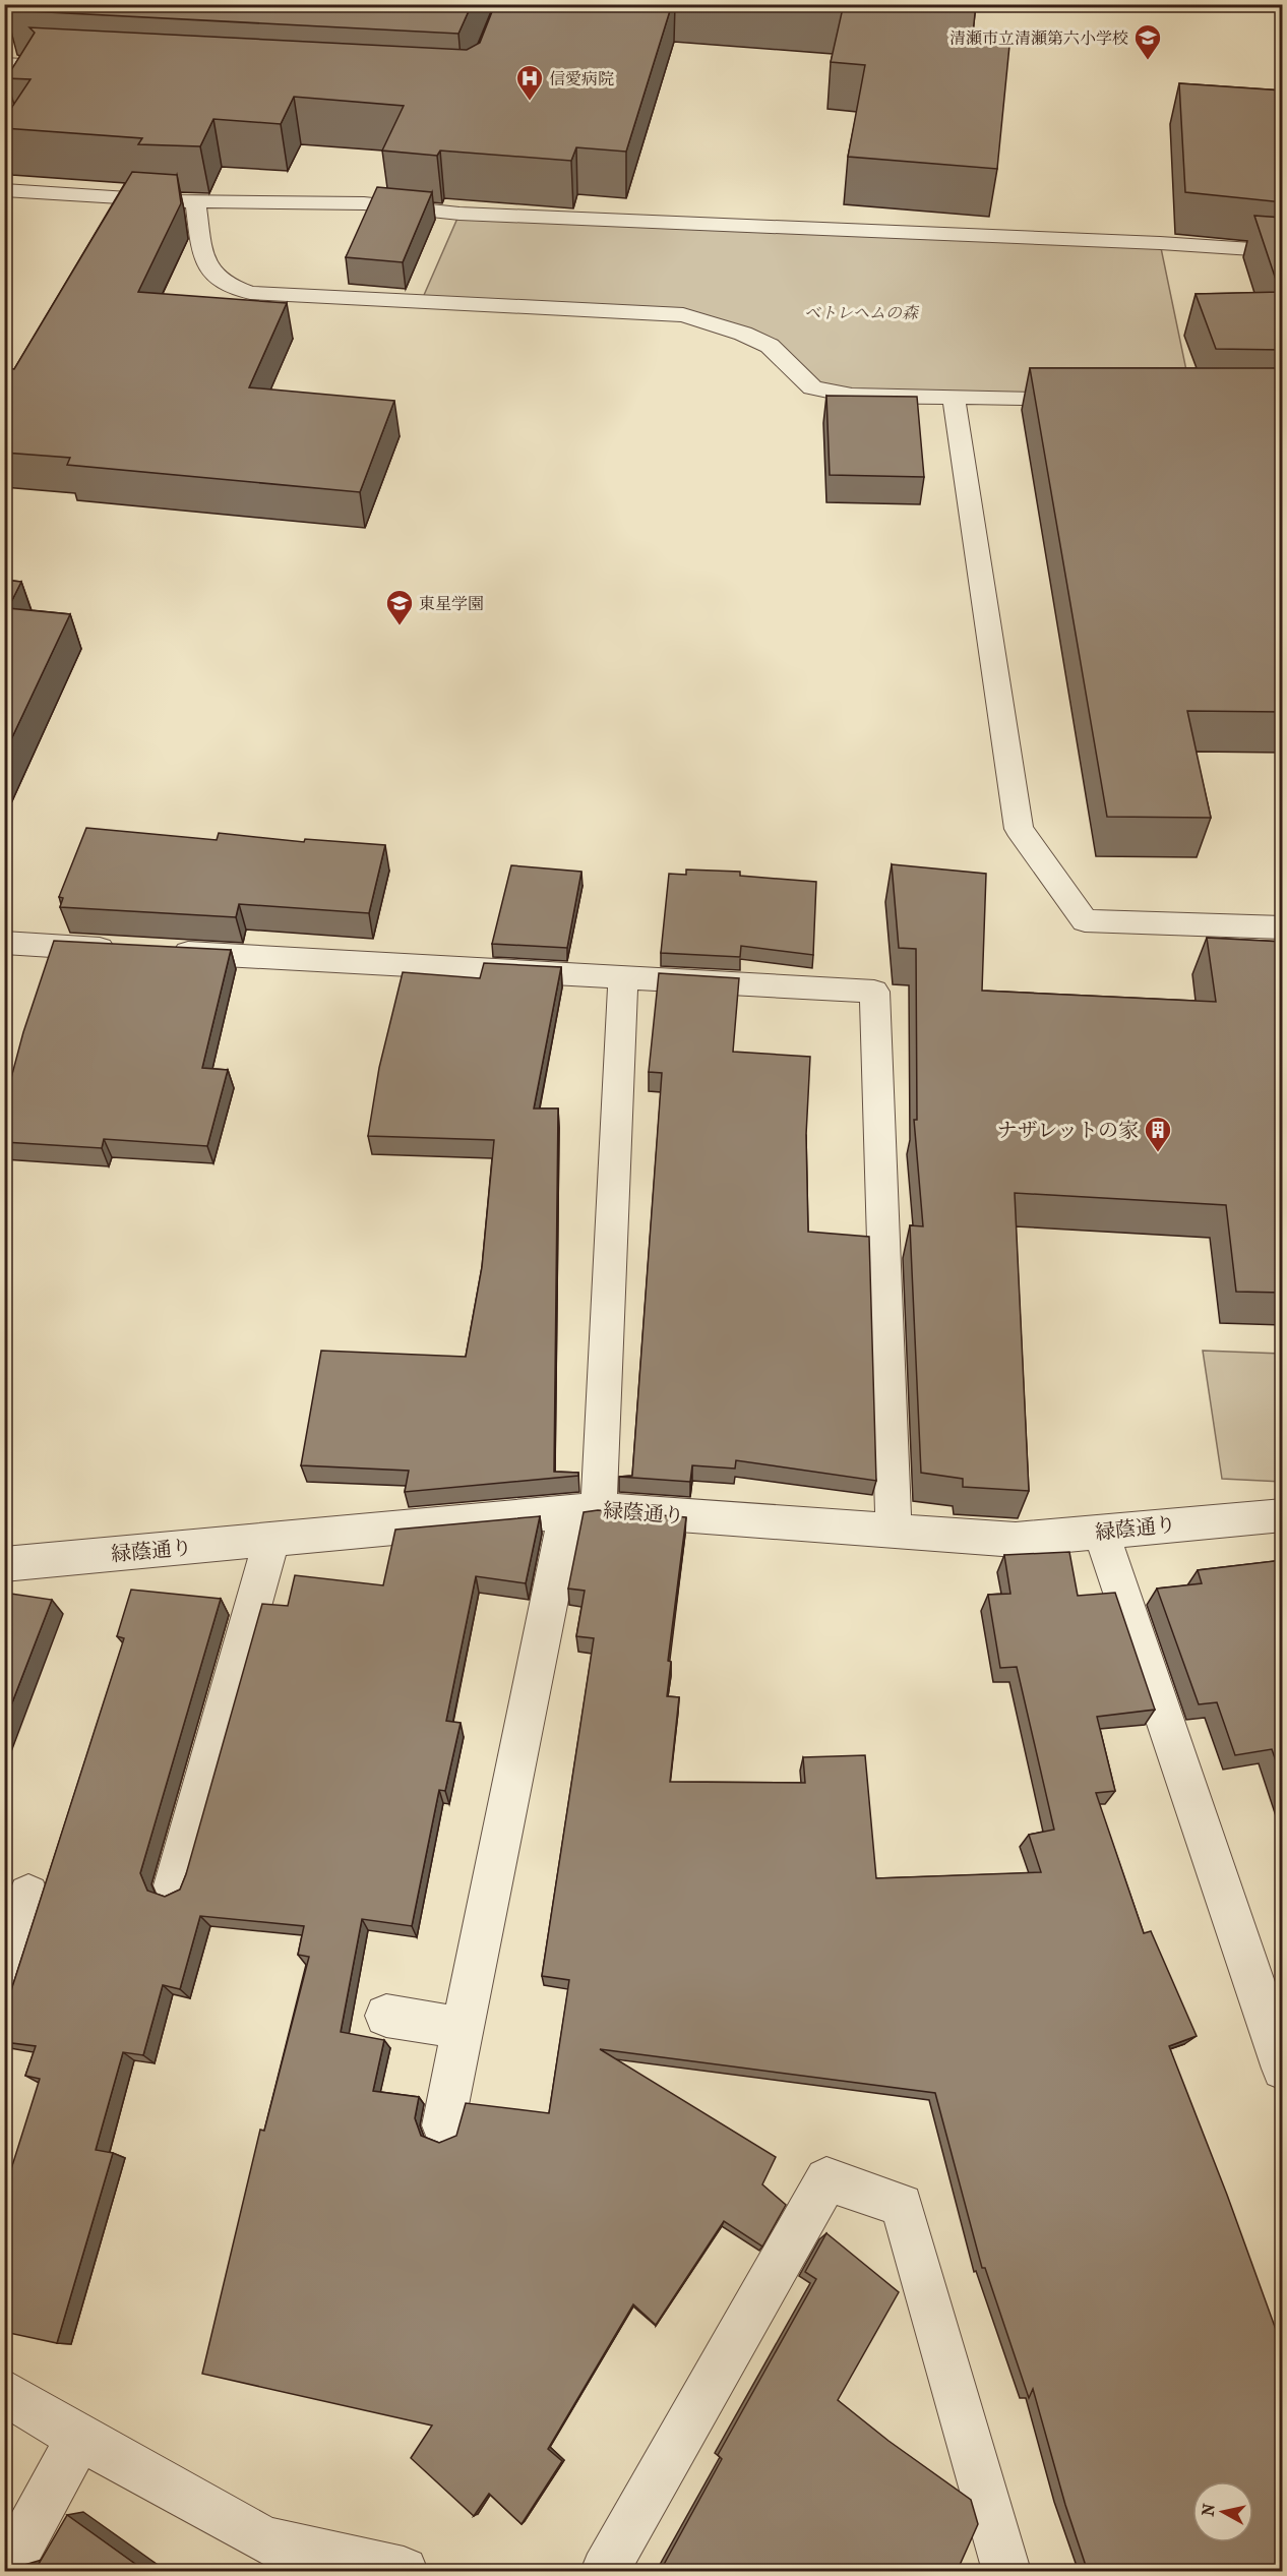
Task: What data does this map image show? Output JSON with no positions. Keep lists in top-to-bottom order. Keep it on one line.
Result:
{"streets":{"street":["緑蔭通り"]},"parks":["ベトレヘムの森"],"places":{"school or university":["清瀬市立清瀬第六小学校","東星学園"],"hospital":["信愛病院"],"building":["ナザレットの家"]},"north":"left"}
